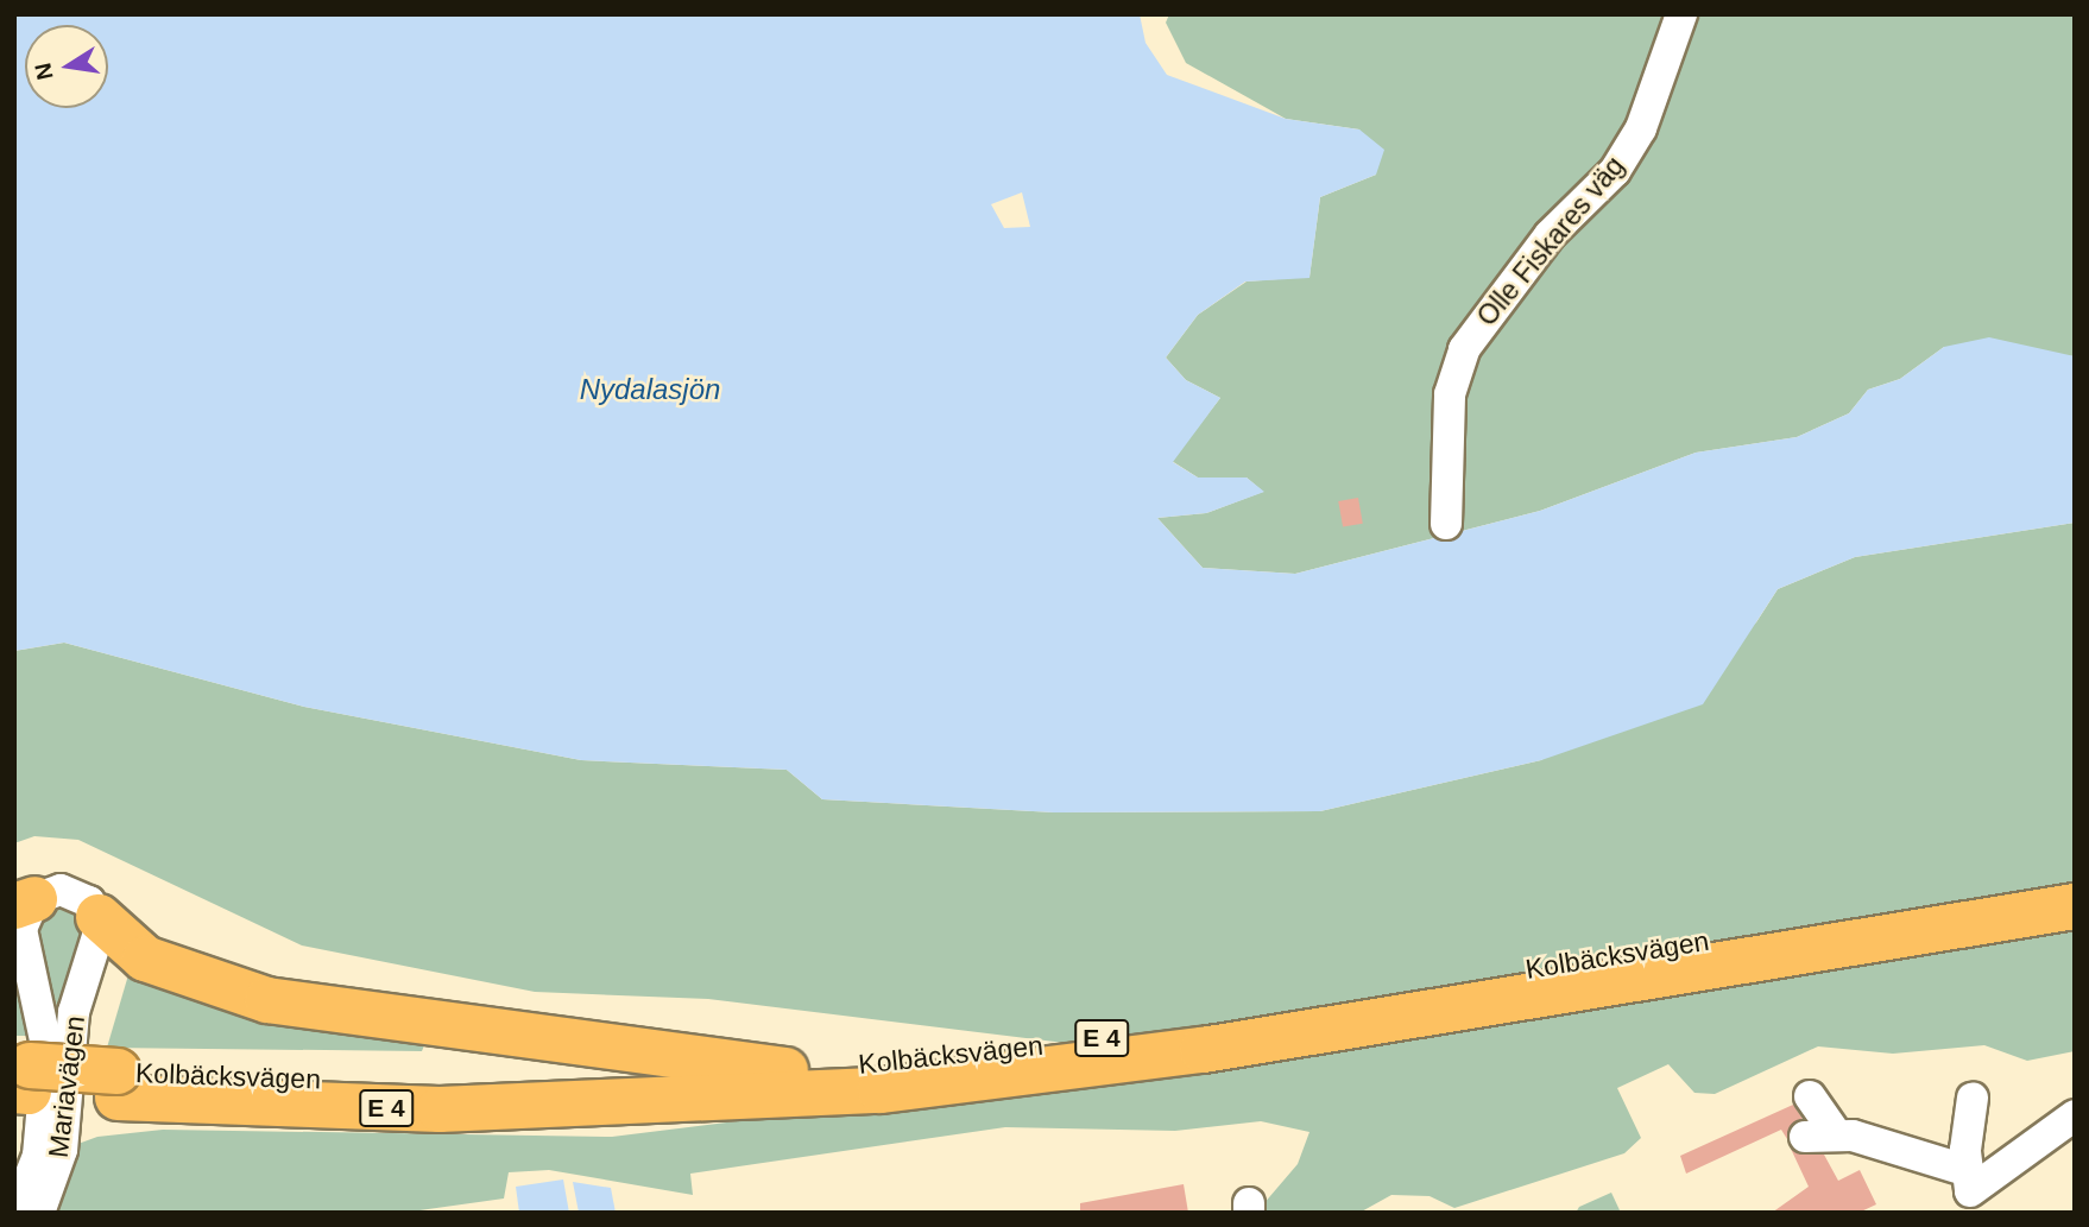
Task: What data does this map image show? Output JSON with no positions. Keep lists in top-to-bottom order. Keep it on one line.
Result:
{"streets":{"highway":["Kolbäcksvägen","E 4"],"street":["Olle Fiskares väg","Mariavägen"]},"water":["Nydalasjön"],"north":"left"}
